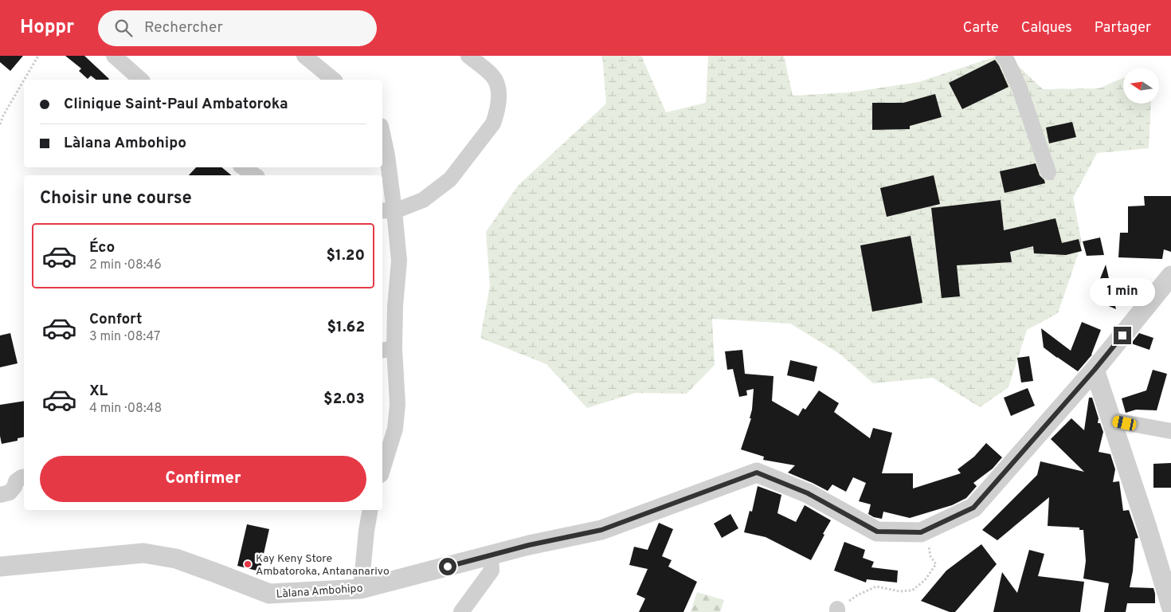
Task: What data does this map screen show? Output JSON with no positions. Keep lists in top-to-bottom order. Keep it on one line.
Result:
{"streets":{"street":["Làlana Ambohipo"]},"places":["Kay Keny Store Ambatoroka, Antananarivo"],"north":"left","page":{"header":"Hoppr","search":"Rechercher","nav":["Carte","Calques","Partager"],"banner":["Clinique Saint-Paul Ambatoroka","Làlana Ambohipo"],"heading":"Choisir une course","list":[{"name":"Éco","note":"2 min · 08:46","value":"$1.20"},{"name":"Confort","note":"3 min · 08:47","value":"$1.62"},{"name":"XL","note":"4 min · 08:48","value":"$2.03"}],"bubble":"1 min","buttons":"Confirmer"}}
